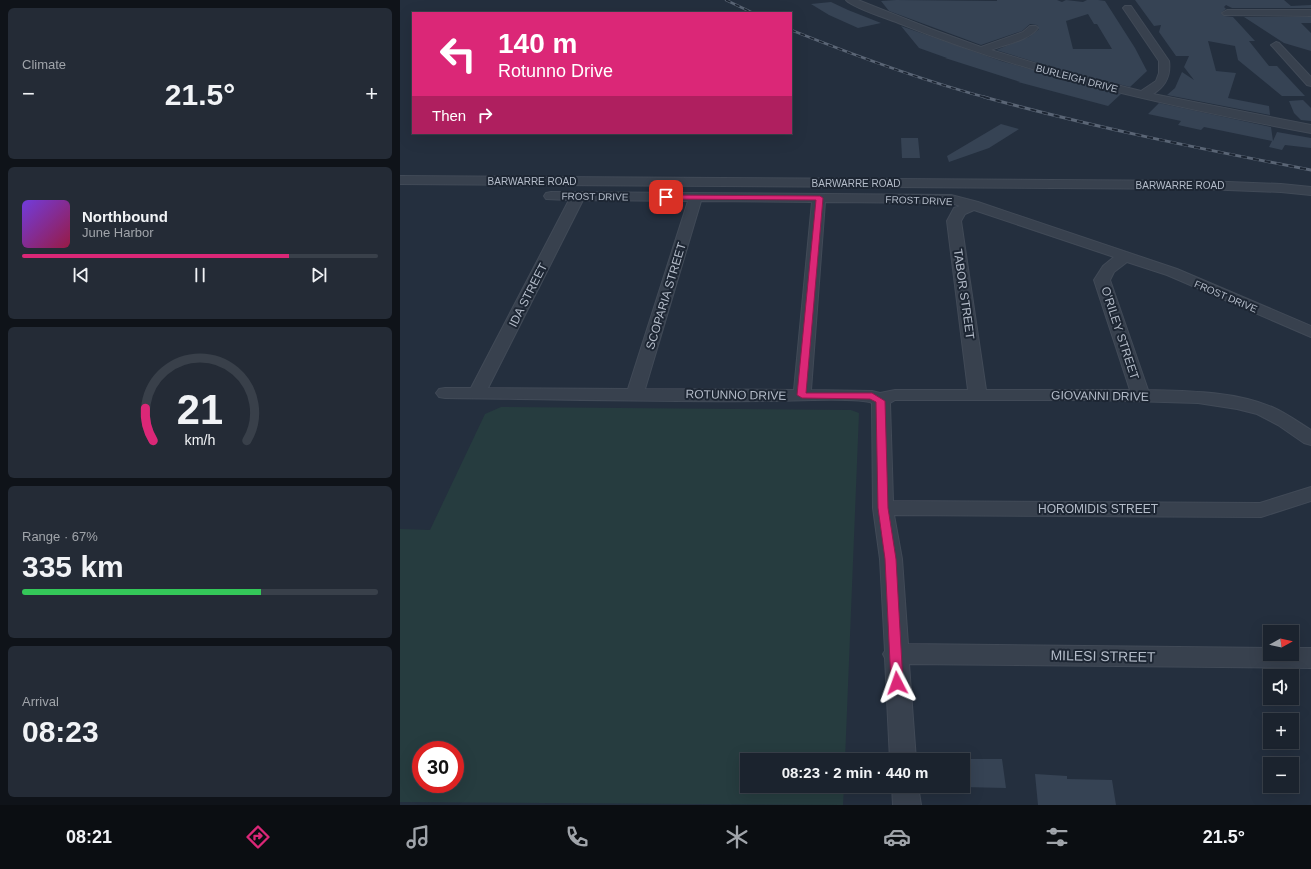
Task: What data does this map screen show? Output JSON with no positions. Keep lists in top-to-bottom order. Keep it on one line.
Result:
{"streets":{"street":["BURLEIGH DRIVE","BARWARRE ROAD","FROST DRIVE","TABOR STREET","IDA STREET","SCOPARIA STREET","O'RILEY STREET","ROTUNNO DRIVE","GIOVANNI DRIVE","HOROMIDIS STREET","MILESI STREET"]},"crossings":[["FROST DRIVE","TABOR STREET"],["FROST DRIVE","IDA STREET"],["FROST DRIVE","SCOPARIA STREET"],["FROST DRIVE","O'RILEY STREET"],["TABOR STREET","GIOVANNI DRIVE"],["IDA STREET","ROTUNNO DRIVE"],["SCOPARIA STREET","ROTUNNO DRIVE"],["O'RILEY STREET","GIOVANNI DRIVE"],["ROTUNNO DRIVE","GIOVANNI DRIVE"]],"north":"right","page":{"tile":["Climate",["Range · 67%","335 km"],["Arrival","08:23"]],"turn":["140 m","Rotunno Drive"],"heat":["−","21.5°","+"],"then":"Then","song":["Northbound","June Harbor"],"map_buttons":["+","−"],"limit":"30","trip":"08:23 · 2 min · 440 m","tabs":["08:21","21.5°"],"gauge":["21","km/h"]}}
